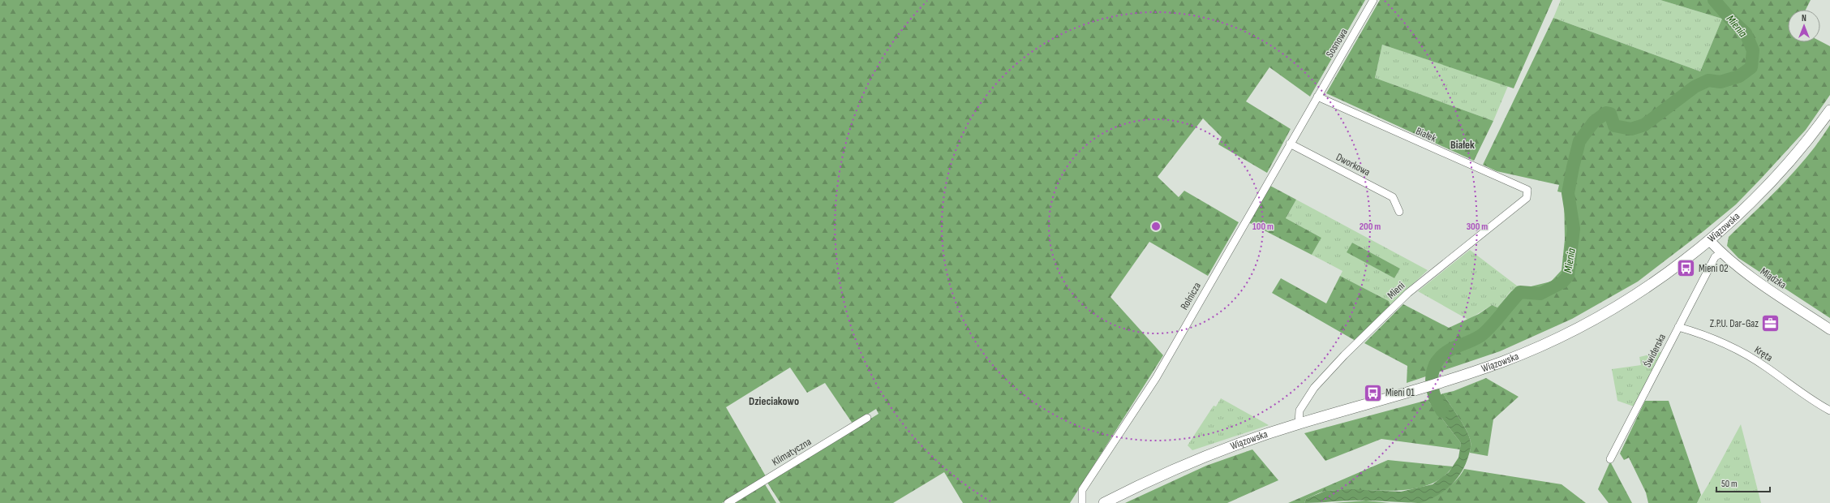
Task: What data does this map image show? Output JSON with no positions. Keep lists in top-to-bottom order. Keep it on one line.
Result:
{"streets":{"main road":["Wiązowska"],"street":["Sosnowa","Białek","Dworkowa","Mlądzka","Mieni","Rolnicza","Świderska","Kręta","Klimatyczna"]},"crossings":[["Sosnowa","Białek"],["Sosnowa","Rolnicza"],["Białek","Mieni"],["Białek","Rolnicza"],["Dworkowa","Rolnicza"],["Wiązowska","Mlądzka"],["Wiązowska","Mieni"],["Mlądzka","Świderska"],["Świderska","Kręta"]],"districts":["Białek","Dzieciakowo"],"water":["Mienia"],"places":{"bus stop":["Mieni 02","Mieni 01"],"office":["Z.P.U. Dar-Gaz"]},"scale_bar":"50 m","north":"top","rings":["100 m","200 m","300 m"]}
